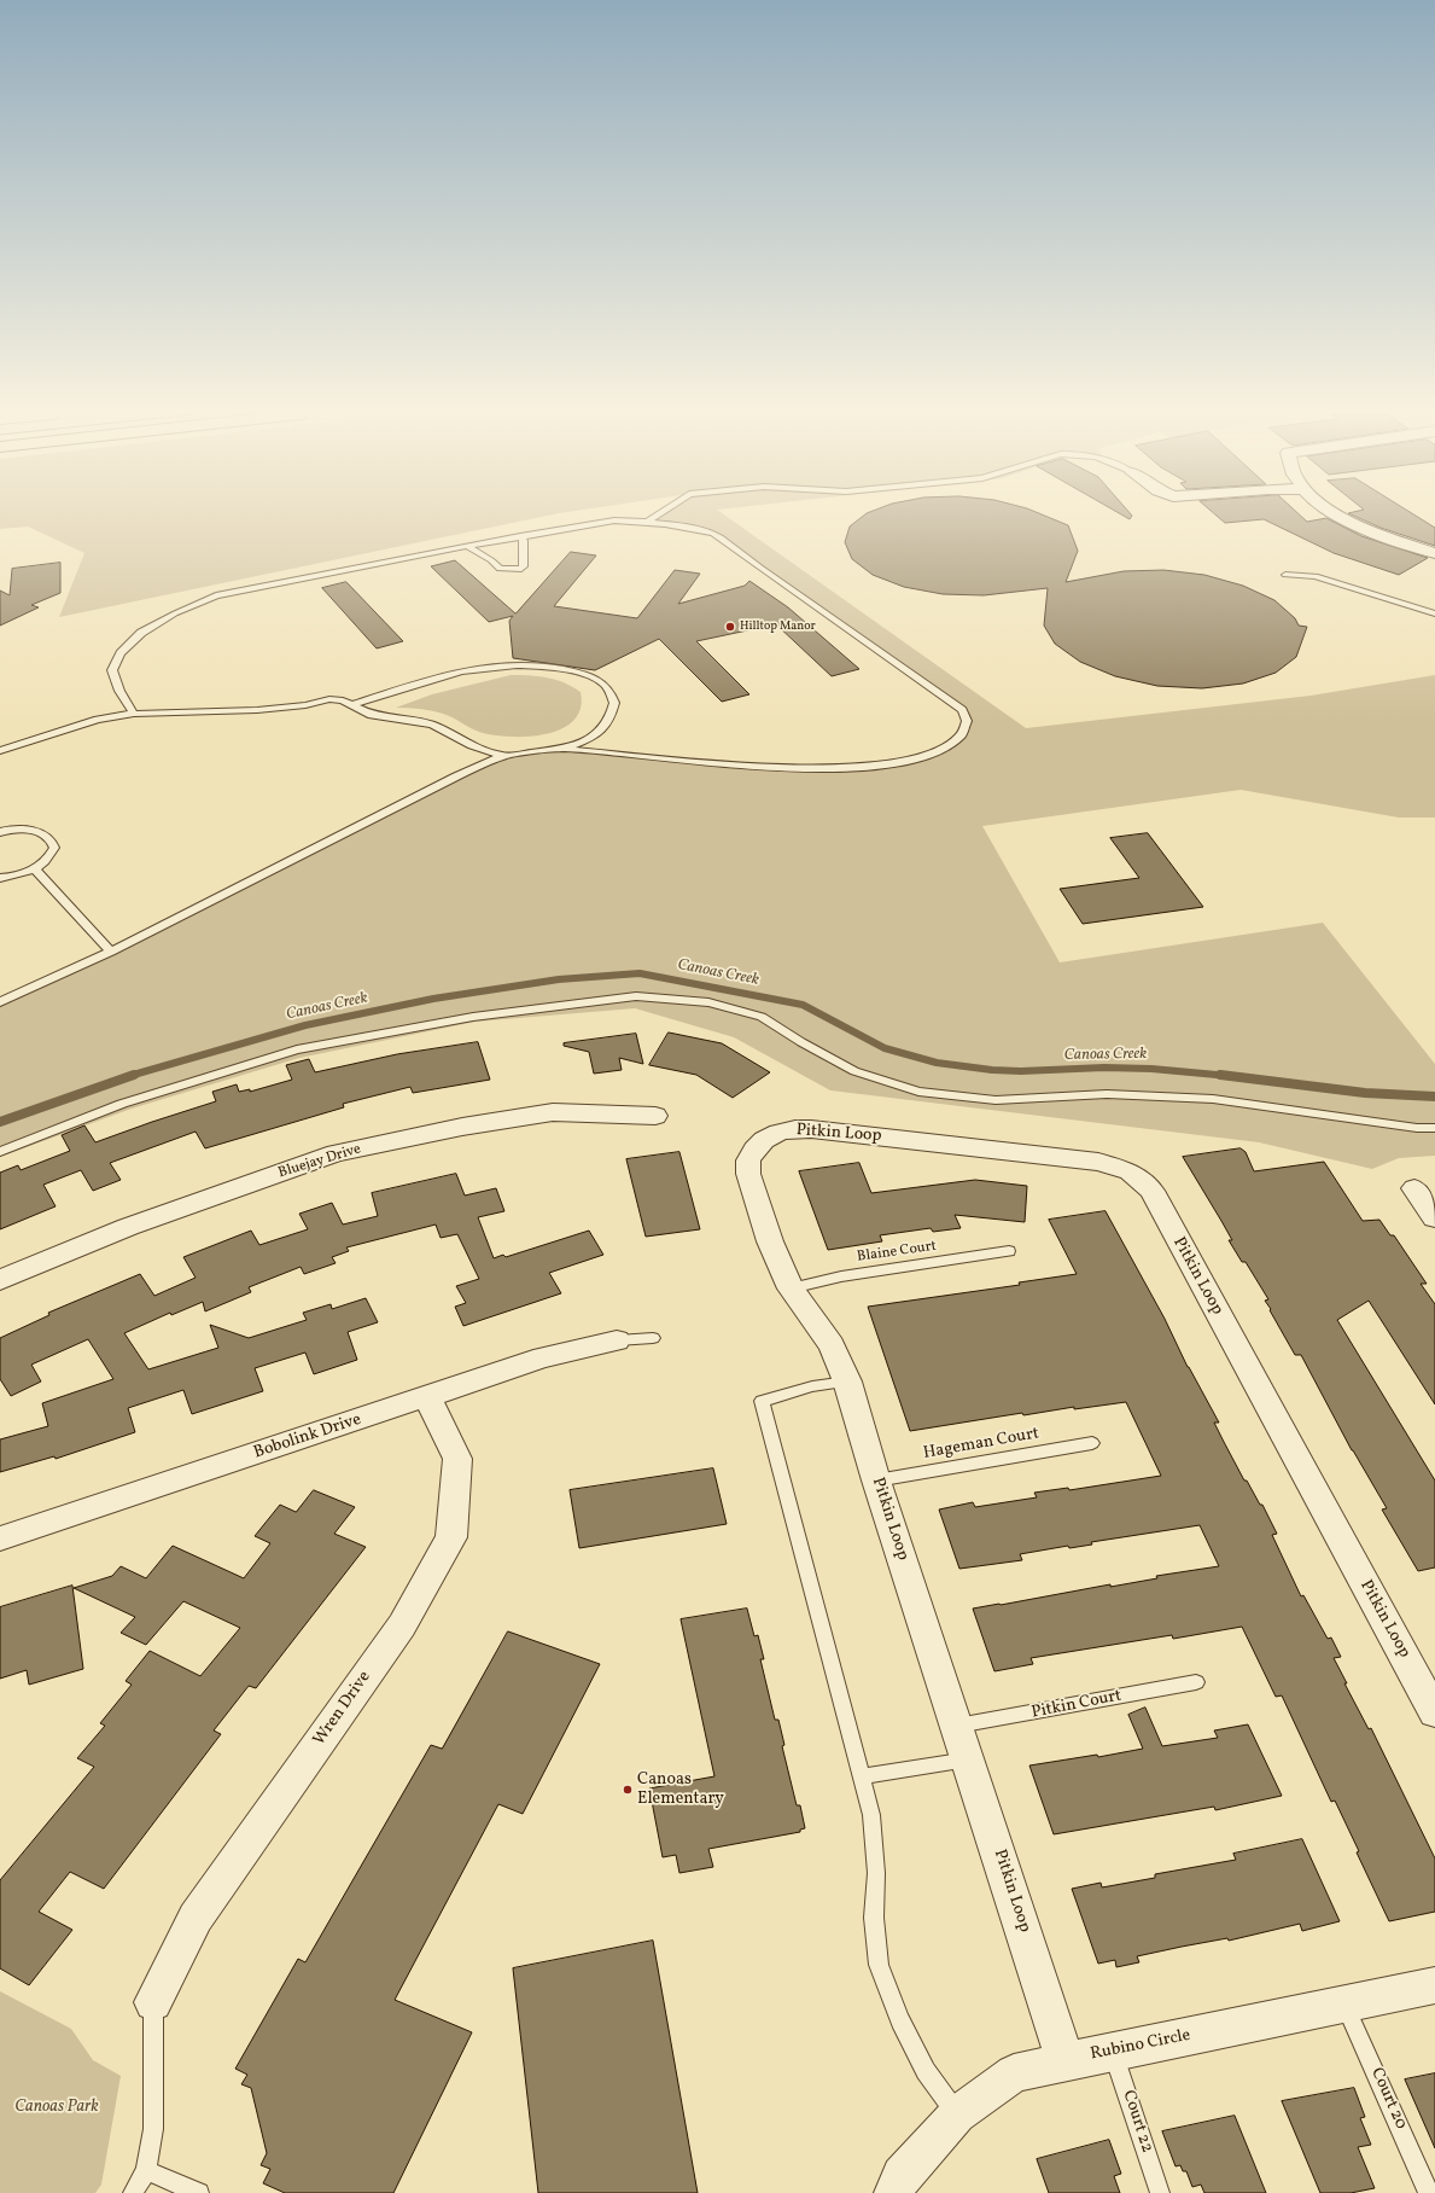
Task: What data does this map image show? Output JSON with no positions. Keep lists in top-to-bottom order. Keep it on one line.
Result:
{"streets":{"street":["Pitkin Loop","Bluejay Drive","Bobolink Drive","Wren Drive","Rubino Circle"],"lane":["Blaine Court","Hageman Court","Pitkin Court","Court 20","Court 22"]},"crossings":[["Pitkin Loop","Blaine Court"],["Pitkin Loop","Hageman Court"],["Pitkin Loop","Pitkin Court"],["Pitkin Loop","Rubino Circle"],["Bobolink Drive","Wren Drive"],["Rubino Circle","Court 20"],["Rubino Circle","Court 22"]],"water":["Canoas Creek"],"parks":["Canoas Park"],"places":["Hilltop Manor","Canoas Elementary"]}
